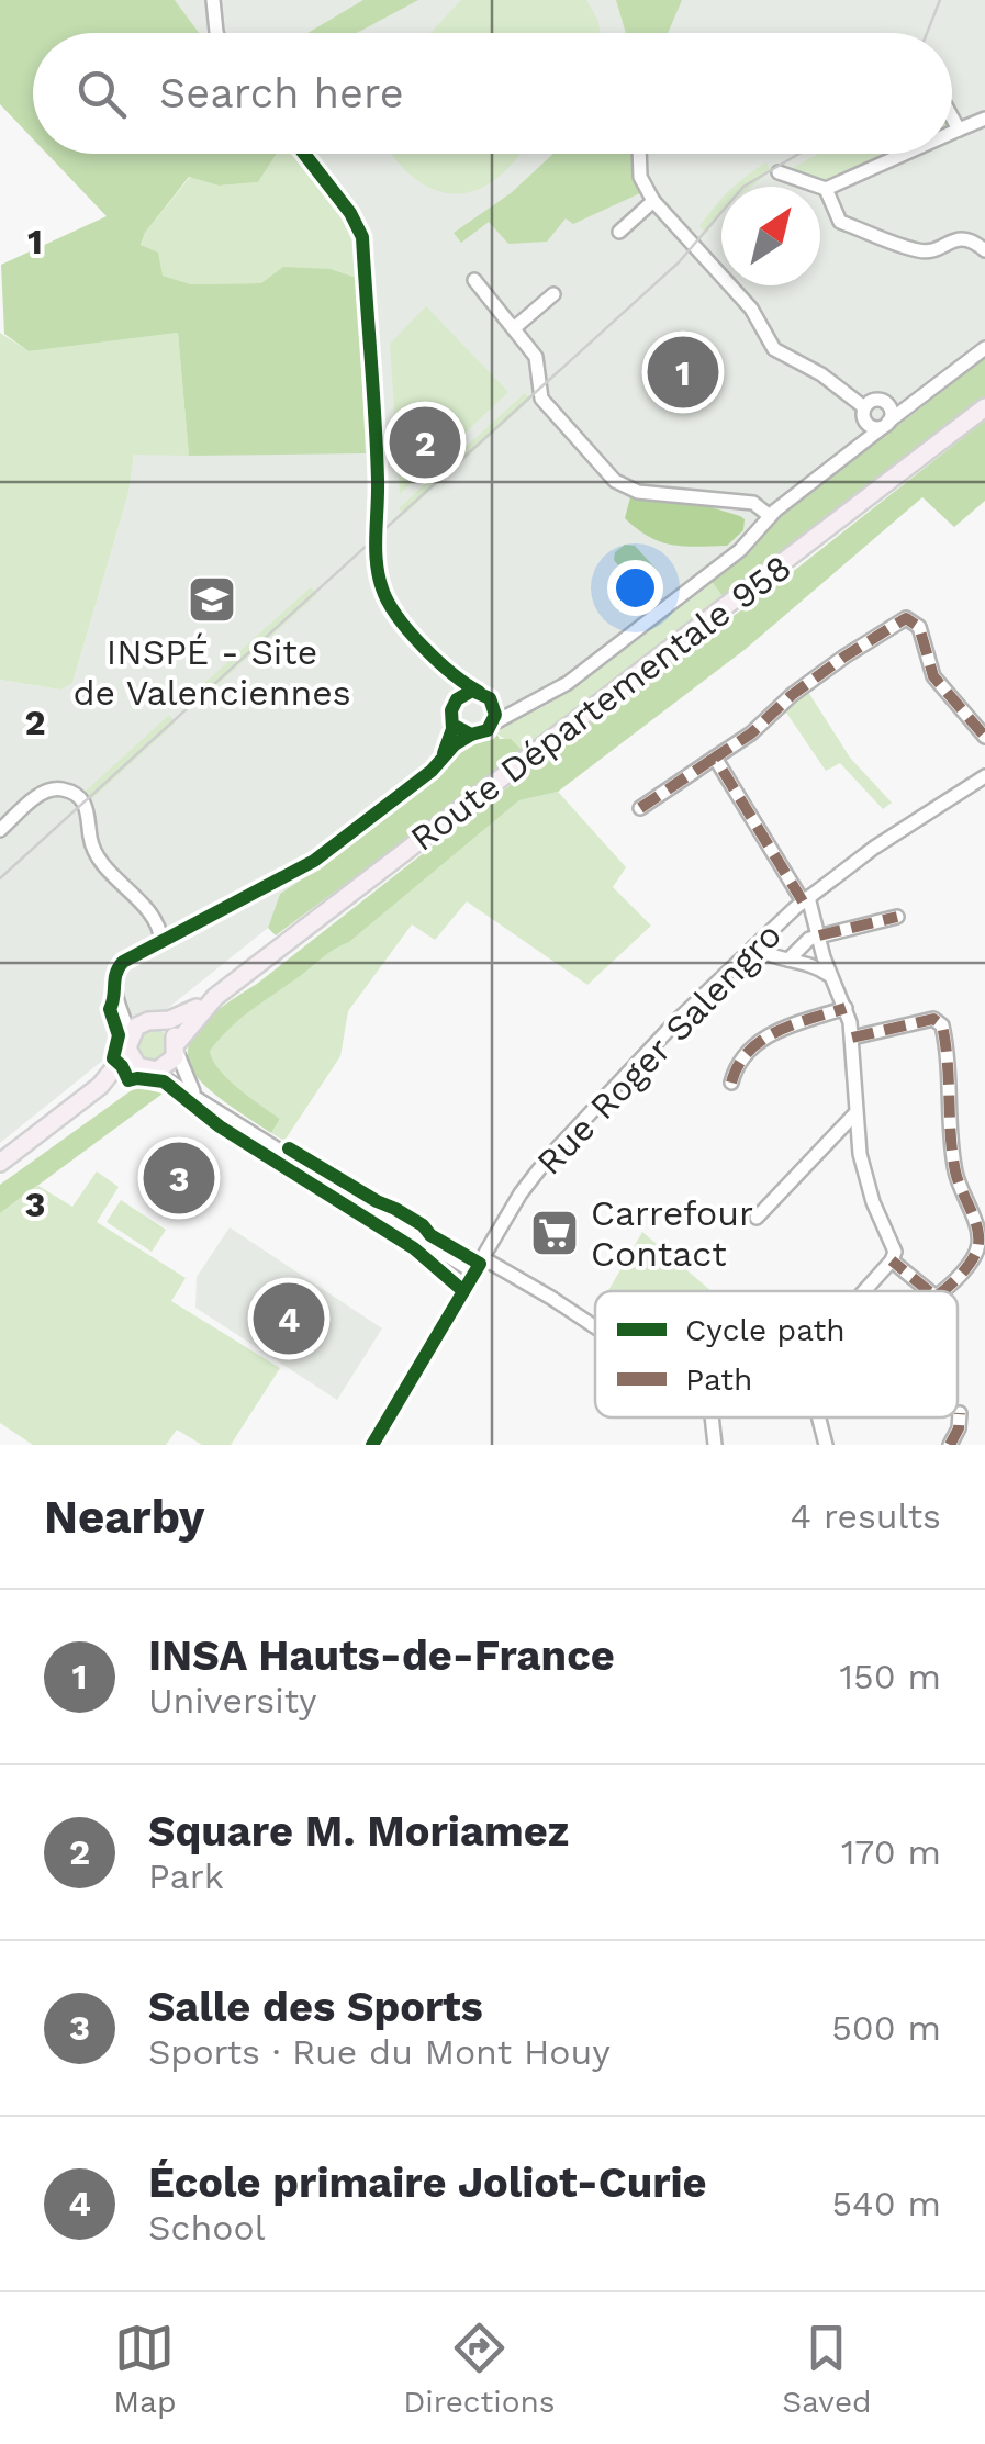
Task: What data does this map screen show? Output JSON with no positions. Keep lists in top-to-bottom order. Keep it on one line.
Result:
{"streets":{"main road":["Route Départementale 958"],"street":["Rue Roger Salengro"]},"places":{"school or university":["INSPÉ - Site de Valenciennes"],"supermarket":["Carrefour Contact"]},"legend":["Cycle path","Path"],"north":"top right","page":{"search":"Search here","pins":["1","2","3","4"],"heading":["Nearby","4 results"],"list":[{"mark":"1","name":"INSA Hauts-de-France","note":"University","value":"150 m"},{"mark":"2","name":"Square M. Moriamez","note":"Park","value":"170 m"},{"mark":"3","name":"Salle des Sports","note":"Sports · Rue du Mont Houy","value":"500 m"},{"mark":"4","name":"École primaire Joliot-Curie","note":"School","value":"540 m"}],"nav":["Map","Directions","Saved"]},"grid":{"rows":["1","2","3"]}}
